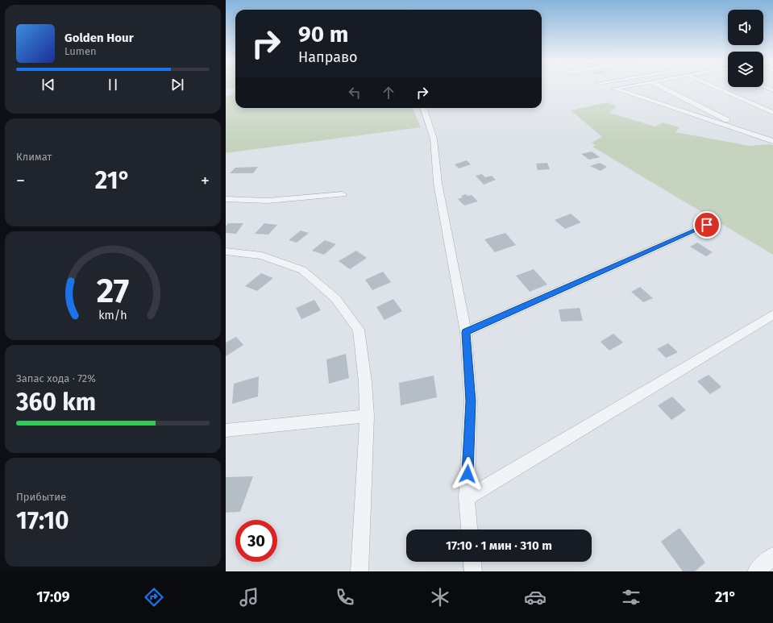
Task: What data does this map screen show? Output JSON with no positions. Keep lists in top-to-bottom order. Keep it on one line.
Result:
{"page":{"turn":["90 m","Направо"],"song":["Golden Hour","Lumen"],"tile":["Климат",["Запас хода · 72%","360 km"],["Прибытие","17:10"]],"heat":["−","21°","+"],"limit":"30","trip":"17:10 · 1 мин · 310 m","tabs":["17:09","21°"],"gauge":["27","km/h"]}}
